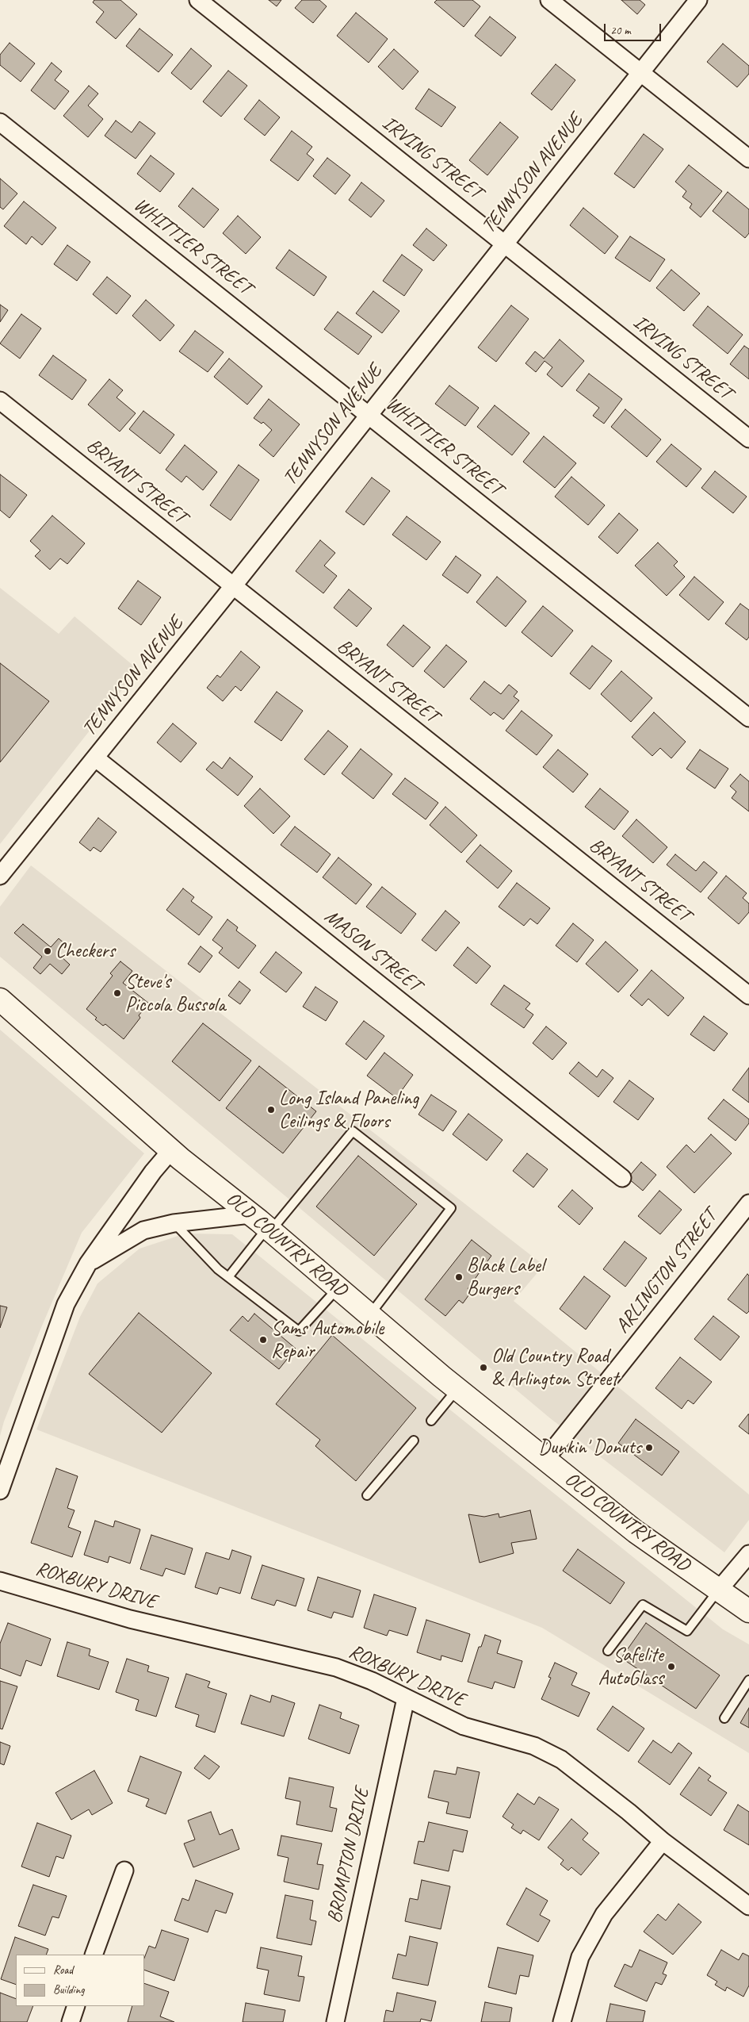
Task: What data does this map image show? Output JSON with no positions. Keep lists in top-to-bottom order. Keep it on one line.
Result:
{"streets":{"main road":["OLD COUNTRY ROAD"],"street":["IRVING STREET","TENNYSON AVENUE","WHITTIER STREET","BRYANT STREET","MASON STREET","ARLINGTON STREET","ROXBURY DRIVE","BROMPTON DRIVE"]},"crossings":[["IRVING STREET","TENNYSON AVENUE"],["TENNYSON AVENUE","WHITTIER STREET"],["TENNYSON AVENUE","BRYANT STREET"],["TENNYSON AVENUE","MASON STREET"],["OLD COUNTRY ROAD","ARLINGTON STREET"],["ROXBURY DRIVE","BROMPTON DRIVE"]],"places":["Checkers","Steve's Piccola Bussola","Long Island Paneling Ceilings & Floors","Black Label Burgers","Sams Automobile Repair","Old Country Road & Arlington Street","Dunkin' Donuts","Safelite AutoGlass"],"legend":["Road","Building"],"scale_bar":"20 m"}
